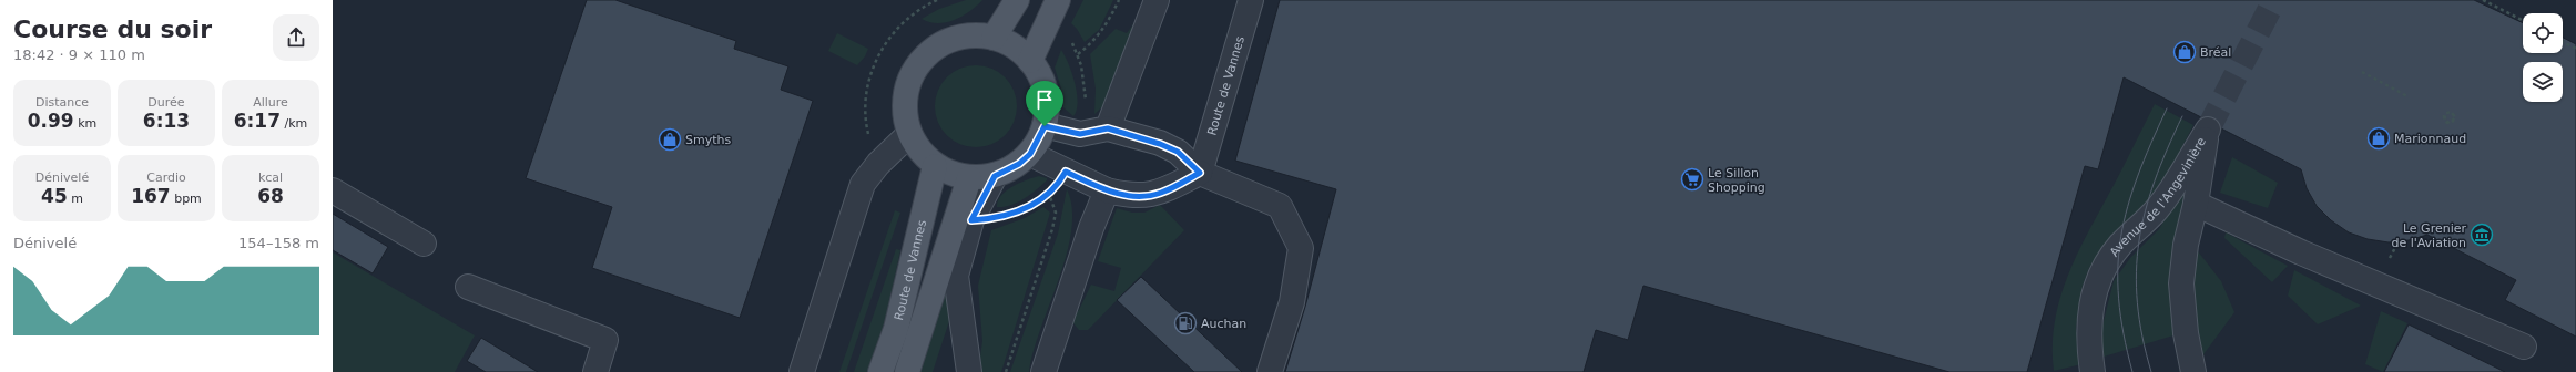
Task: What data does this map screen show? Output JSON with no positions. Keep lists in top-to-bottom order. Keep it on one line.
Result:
{"streets":{"main road":["Route de Vannes"],"street":["Avenue de l'Angevinière"]},"places":{"shop":["Bréal","Marionnaud","Smyths"],"supermarket":["Le Sillon Shopping"],"museum":["Le Grenier de l'Aviation"],"fuel station":["Auchan"]},"page":{"heading":["Course du soir","18:42 · 9 × 110 m"],"stats":[["Distance","0.99 km"],["Durée","6:13"],["Allure","6:17 /km"],["Dénivelé","45 m"],["Cardio","167 bpm"],["kcal","68"]],"chart":["Dénivelé","154–158 m"]}}
